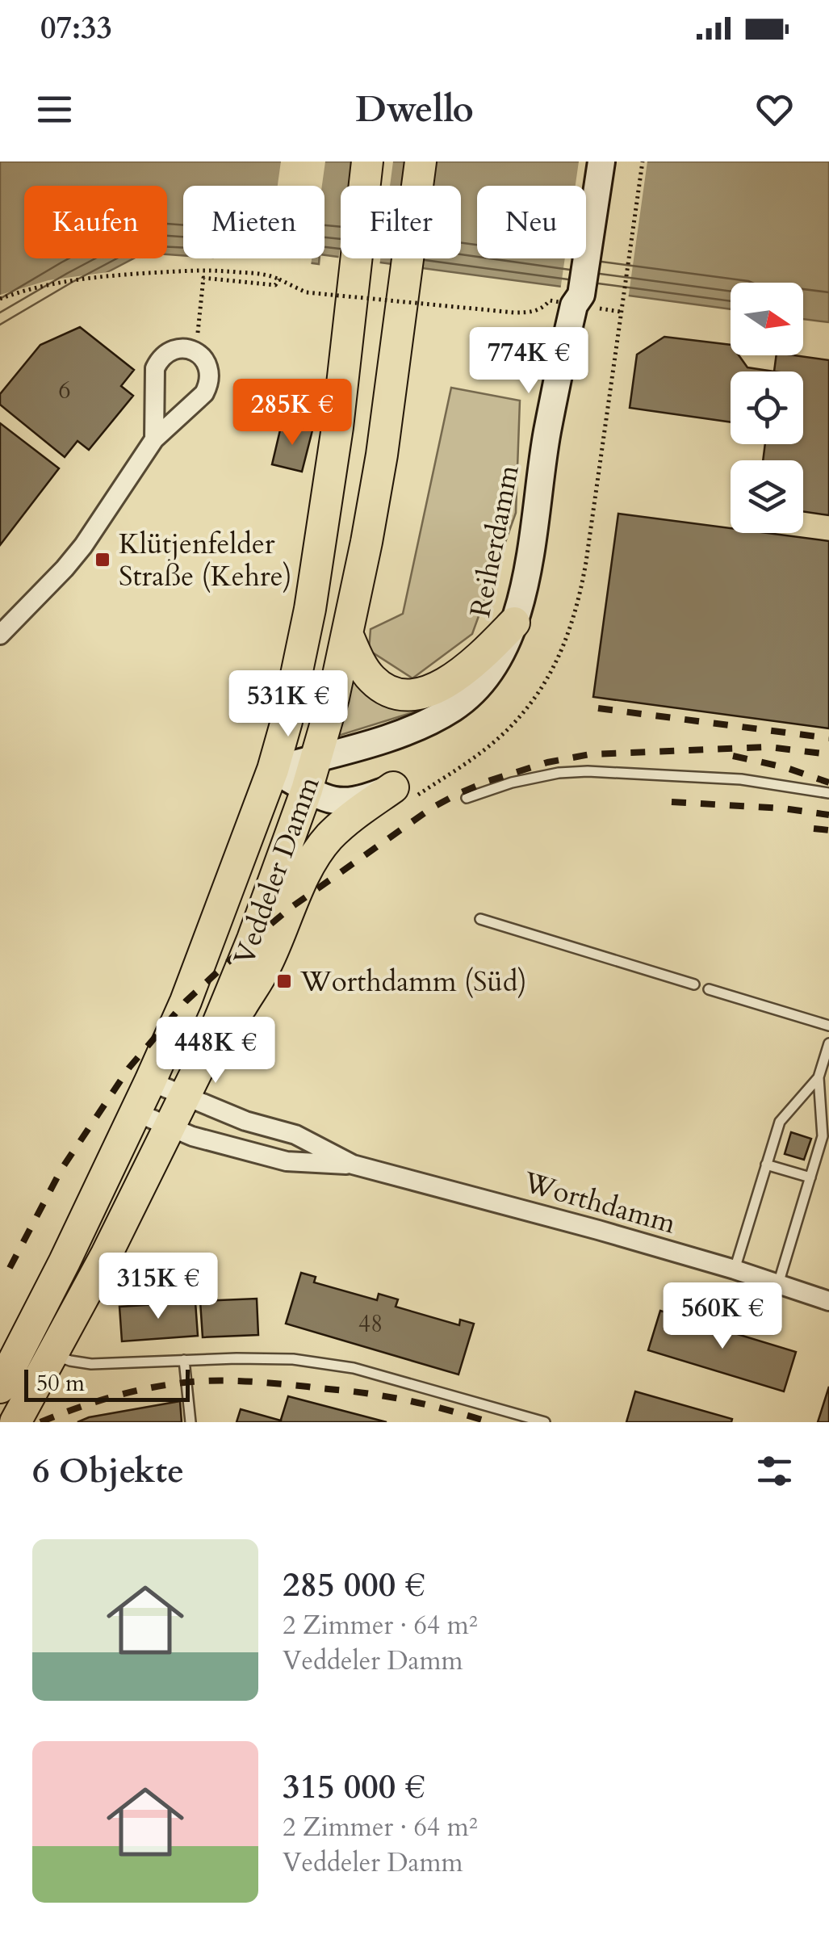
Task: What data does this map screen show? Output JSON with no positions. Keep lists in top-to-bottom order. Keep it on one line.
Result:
{"streets":{"main road":["Veddeler Damm"],"street":["Reiherdamm","Worthdamm"]},"crossings":[["Reiherdamm","Veddeler Damm"],["Veddeler Damm","Worthdamm"]],"places":{"transit":["Klütjenfelder Straße (Kehre)","Worthdamm (Süd)"]},"house_numbers":["6","48"],"scale_bar":"50 m","north":"right","page":{"status":"07:33","header":"Dwello","chip":["Kaufen","Mieten","Filter","Neu"],"price":["774K €","285K €","531K €","448K €","315K €","560K €"],"scale":"50 m","heading":"6 Objekte","list":[{"name":"285 000 €","note":"2 Zimmer · 64 m² · Veddeler Damm"},{"name":"315 000 €","note":"2 Zimmer · 64 m² · Veddeler Damm"}]}}
